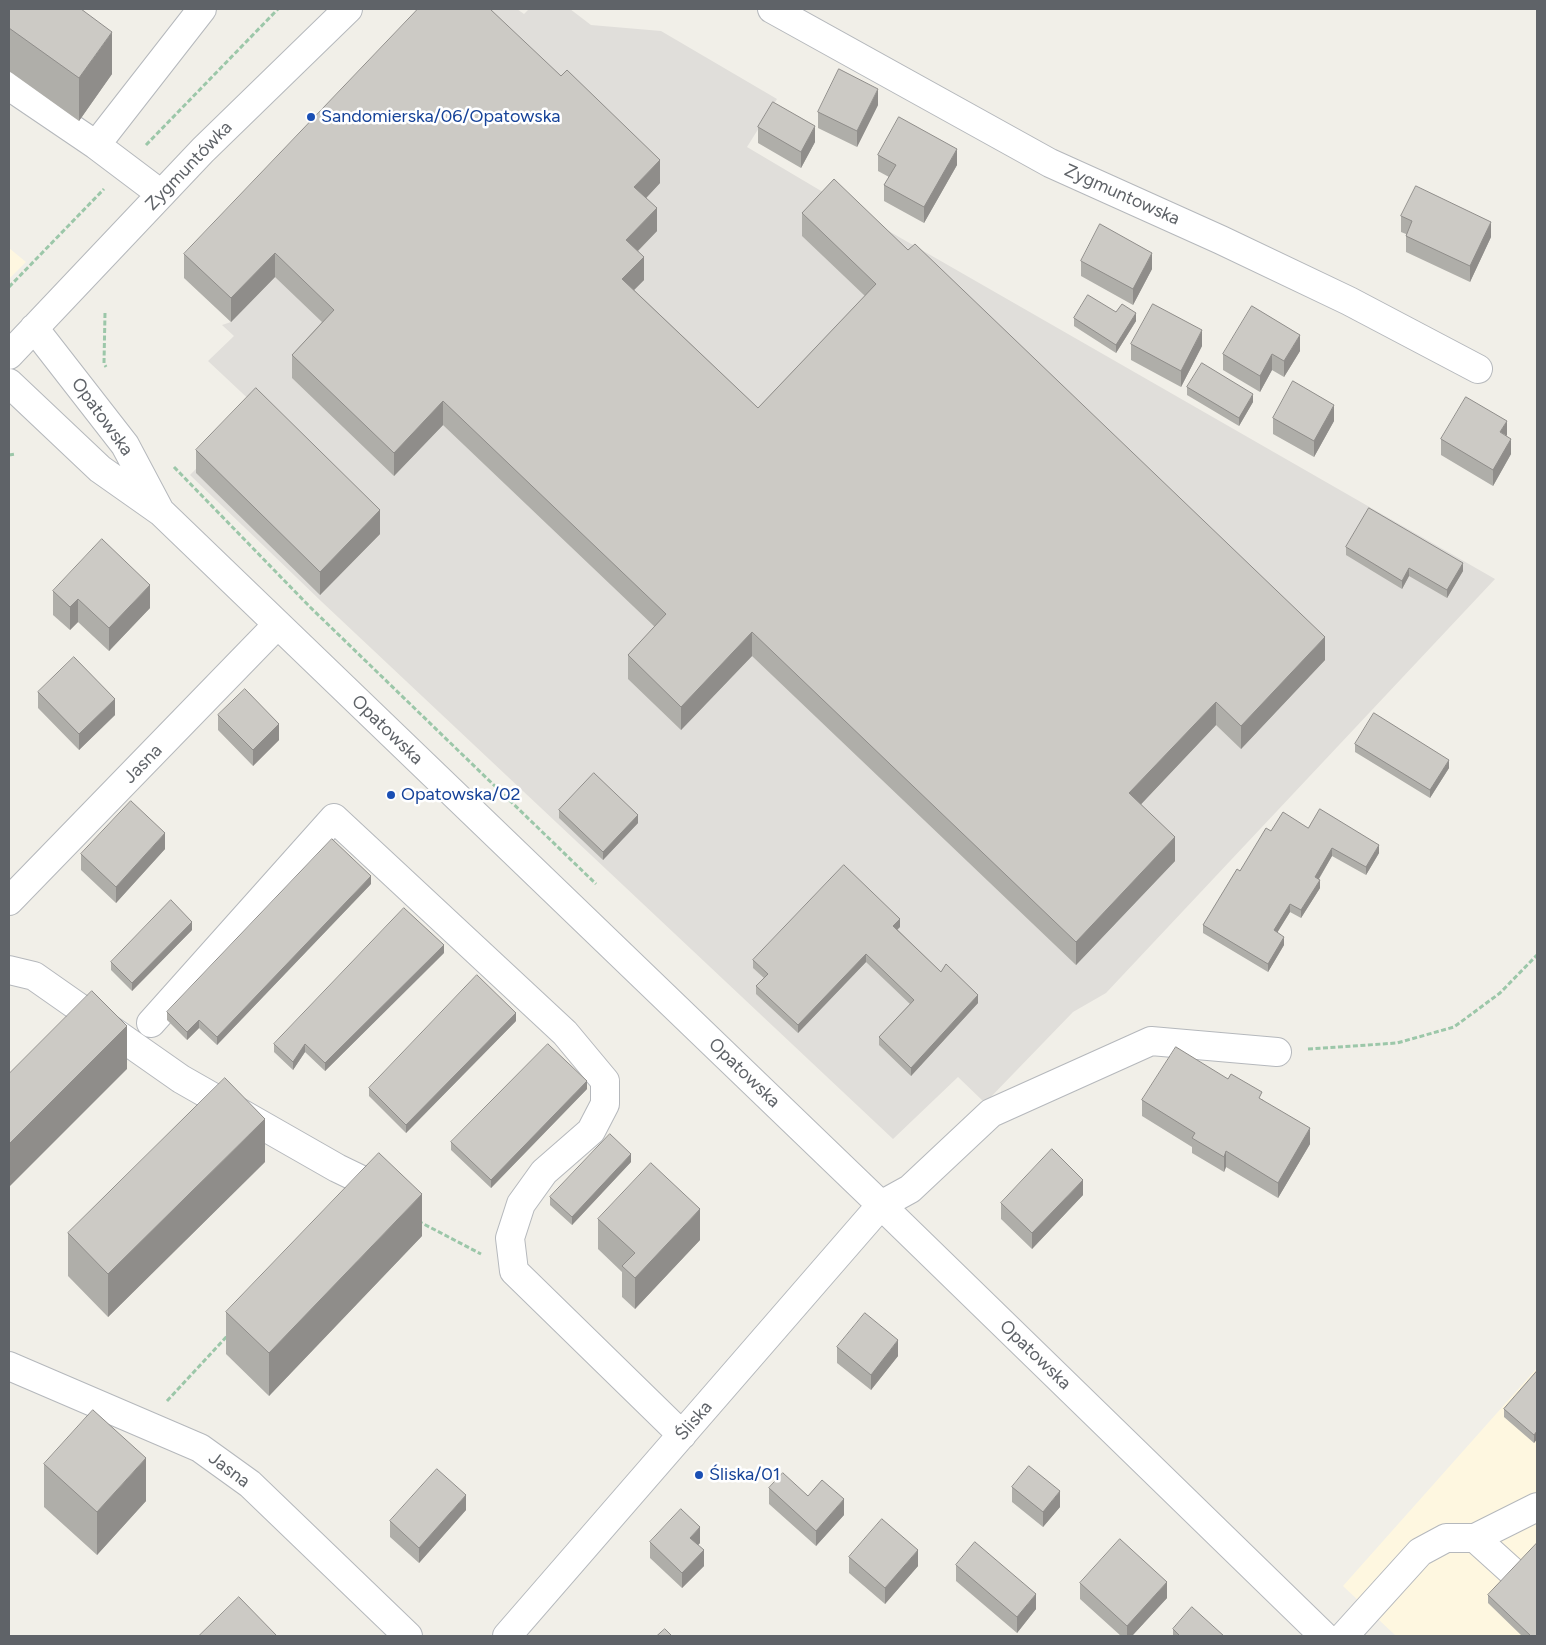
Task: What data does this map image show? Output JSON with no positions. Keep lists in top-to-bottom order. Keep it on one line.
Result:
{"streets":{"street":["Zygmuntówka","Zygmuntowska","Opatowska","Jasna","Śliska"]},"crossings":[["Zygmuntówka","Opatowska"],["Opatowska","Jasna"],["Opatowska","Śliska"]],"places":["Sandomierska/06/Opatowska","Opatowska/02","Śliska/01"]}
